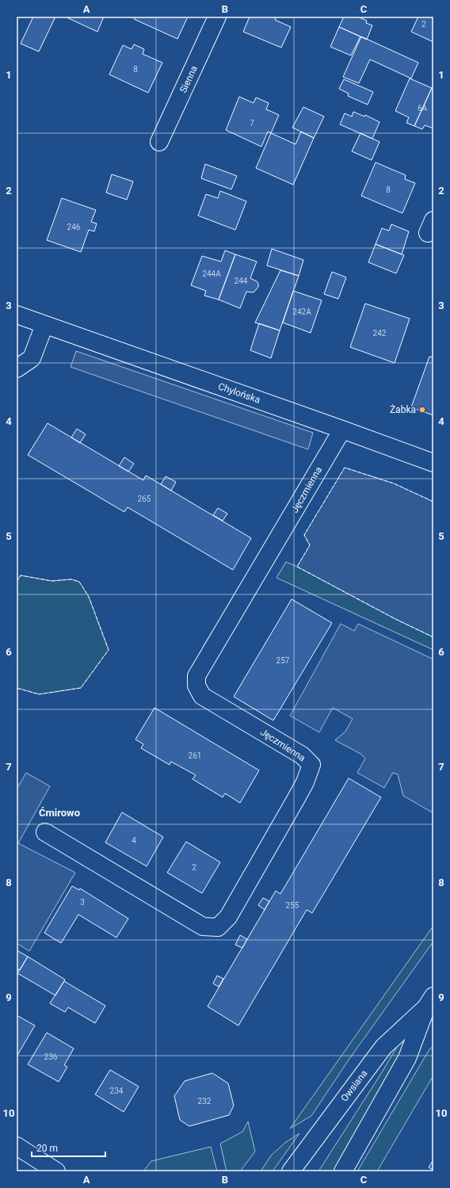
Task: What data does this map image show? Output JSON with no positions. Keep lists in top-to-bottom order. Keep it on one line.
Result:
{"streets":{"street":["Sienna","Chylońska","Jęczmienna","Owsiana"]},"crossings":[["Chylońska","Jęczmienna"]],"districts":["Ćmirowo"],"places":["Żabka"],"house_numbers":["2","8","6A","7","8","246","244A","244","242A","242","265","257","261","4","2","3","255","236","234","232"],"scale_bar":"20 m","grid":{"columns":["A","B","C"],"rows":["1","2","3","4","5","6","7","8","9","10"]}}
